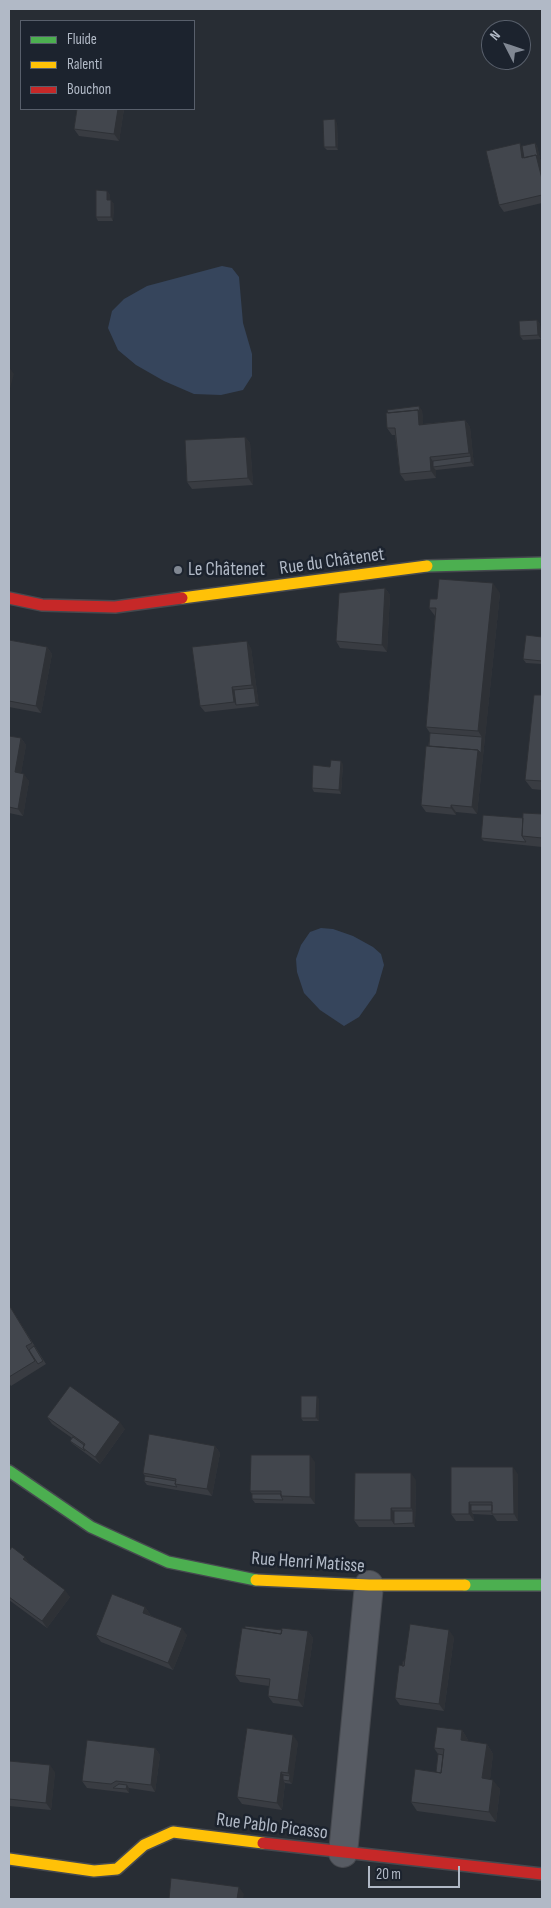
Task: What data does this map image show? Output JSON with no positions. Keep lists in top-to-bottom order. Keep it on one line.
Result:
{"streets":{"street":["Rue du Châtenet","Rue Henri Matisse","Rue Pablo Picasso"]},"places":["Le Châtenet"],"legend":["Fluide","Ralenti","Bouchon"],"scale_bar":"20 m","north":"top left"}
